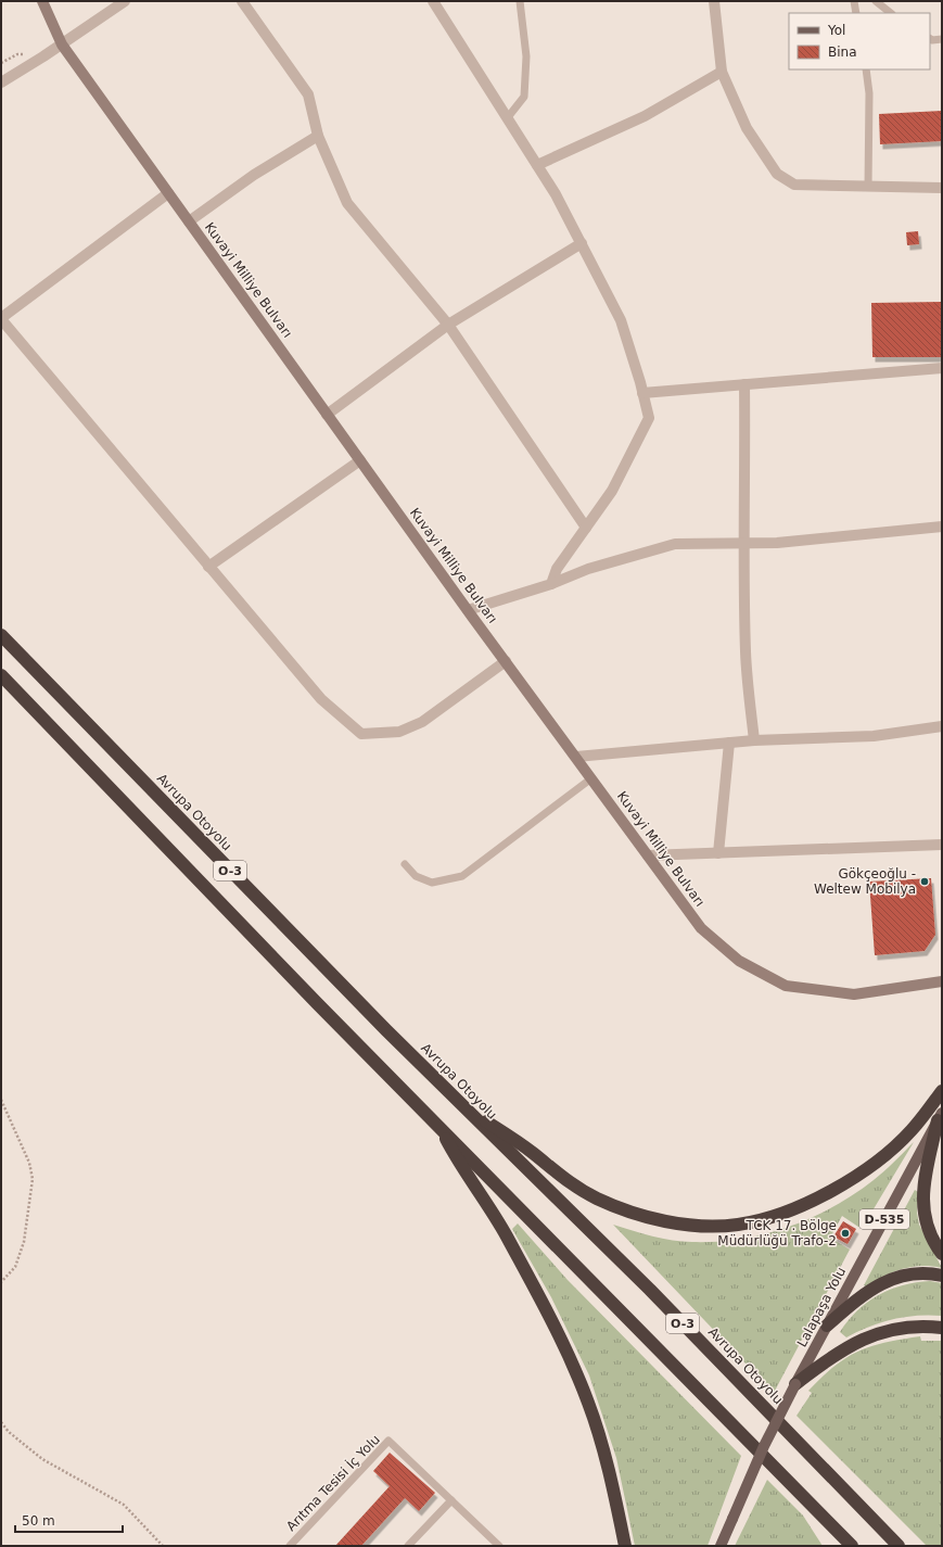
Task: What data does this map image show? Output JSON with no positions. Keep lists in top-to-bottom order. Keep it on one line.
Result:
{"streets":{"highway":["Avrupa Otoyolu","O-3"],"main road":["D-535","Lalapaşa Yolu"],"street":["Kuvayi Milliye Bulvarı"],"lane":["Arıtma Tesisi İç Yolu"]},"places":["Gökçeoğlu - Weltew Mobilya","TCK 17. Bölge Müdürlüğü Trafo-2"],"legend":["Yol","Bina"],"scale_bar":"50 m"}
